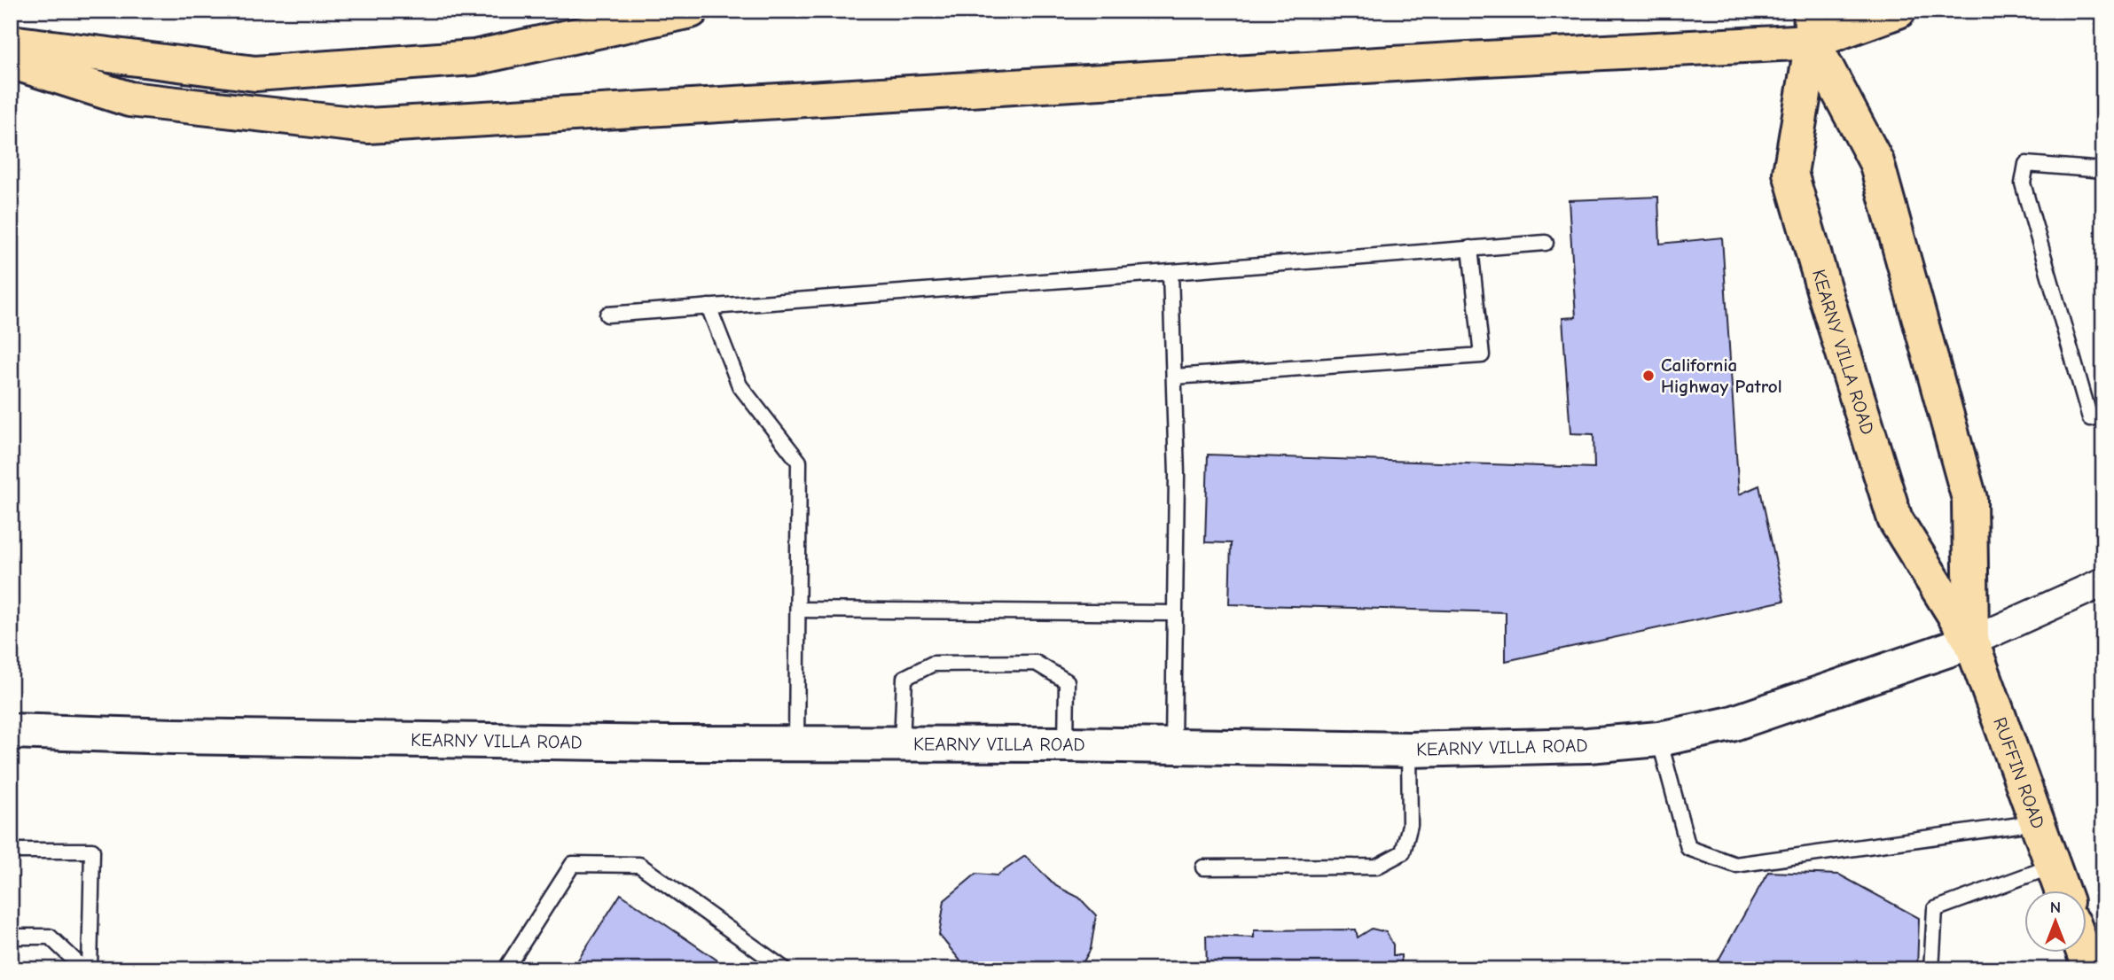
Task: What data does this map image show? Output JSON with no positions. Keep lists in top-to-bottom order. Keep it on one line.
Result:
{"streets":{"main road":["KEARNY VILLA ROAD","RUFFIN ROAD"]},"crossings":[["KEARNY VILLA ROAD","RUFFIN ROAD"]],"places":["California Highway Patrol"],"north":"top"}
